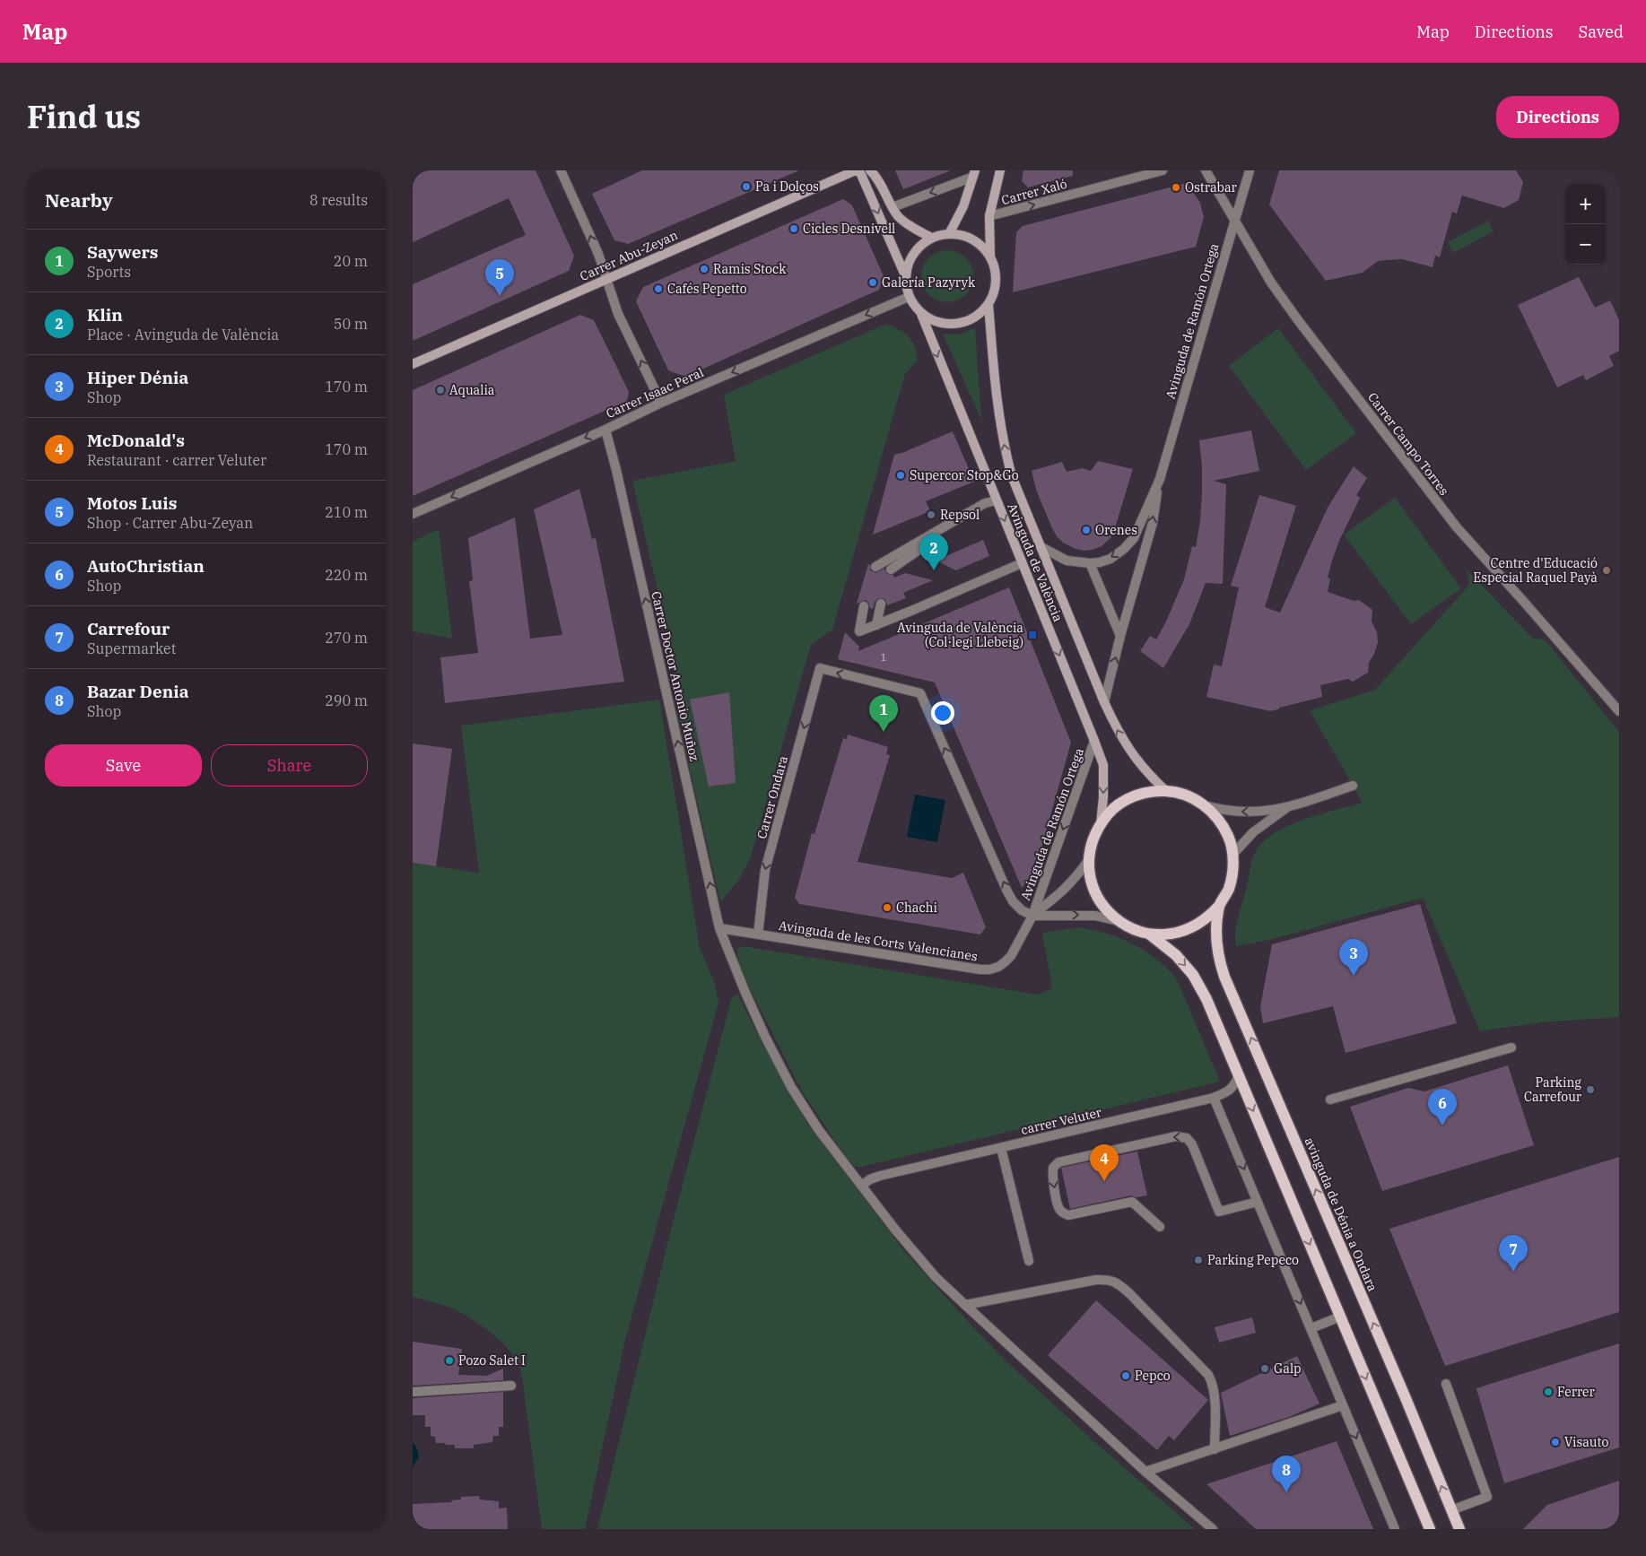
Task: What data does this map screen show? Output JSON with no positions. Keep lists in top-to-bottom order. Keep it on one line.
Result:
{"streets":{"main road":["Carrer Abu-Zeyan","Avinguda de València","avinguda de Dénia a Ondara"],"street":["Carrer Xaló","Avinguda de Ramón Ortega","Carrer Isaac Peral","Carrer Campo Torres","Carrer Doctor Antonio Muñoz","Carrer Ondara","Avinguda de les Corts Valencianes","carrer Veluter"]},"crossings":[["Avinguda de Ramón Ortega","Carrer Campo Torres"],["Avinguda de Ramón Ortega","Avinguda de València"],["Avinguda de Ramón Ortega","Carrer Ondara"],["Avinguda de Ramón Ortega","Avinguda de les Corts Valencianes"],["Carrer Isaac Peral","Avinguda de València"],["Carrer Isaac Peral","Carrer Doctor Antonio Muñoz"],["Avinguda de València","avinguda de Dénia a Ondara"],["Carrer Doctor Antonio Muñoz","Avinguda de les Corts Valencianes"],["Carrer Doctor Antonio Muñoz","carrer Veluter"],["Carrer Ondara","Avinguda de les Corts Valencianes"]],"one_way":["Carrer Xaló","Carrer Isaac Peral","Carrer Doctor Antonio Muñoz"],"places":{"other":["Pa i Dolços","Ostrabar","Cicles Desnivell","Ramis Stock","Galería Pazyryk","Cafés Pepetto","Aqualia","Supercor Stop&Go","Repsol","Orenes","Centre d'Educació Especial Raquel Payà","Chachi","Parking Carrefour","Parking Pepeco","Pozo Salet I","Galp","Pepco","Ferrer","Visauto"],"transit":["Avinguda de València (Col·legi Llebeig)"]},"house_numbers":["1"],"page":{"header":"Map","nav":["Map","Directions","Saved"],"title":"Find us","buttons":["Directions",["Save","Share"]],"heading":["Nearby","8 results"],"map_buttons":["+","−"],"list":[{"mark":"1","name":"Saywers","note":"Sports","value":"20 m"},{"mark":"2","name":"Klin","note":"Place · Avinguda de València","value":"50 m"},{"mark":"3","name":"Hiper Dénia","note":"Shop","value":"170 m"},{"mark":"4","name":"McDonald's","note":"Restaurant · carrer Veluter","value":"170 m"},{"mark":"5","name":"Motos Luis","note":"Shop · Carrer Abu-Zeyan","value":"210 m"},{"mark":"6","name":"AutoChristian","note":"Shop","value":"220 m"},{"mark":"7","name":"Carrefour","note":"Supermarket","value":"270 m"},{"mark":"8","name":"Bazar Denia","note":"Shop","value":"290 m"}],"pins":["5","2","1","3","6","4","7","8"]}}
